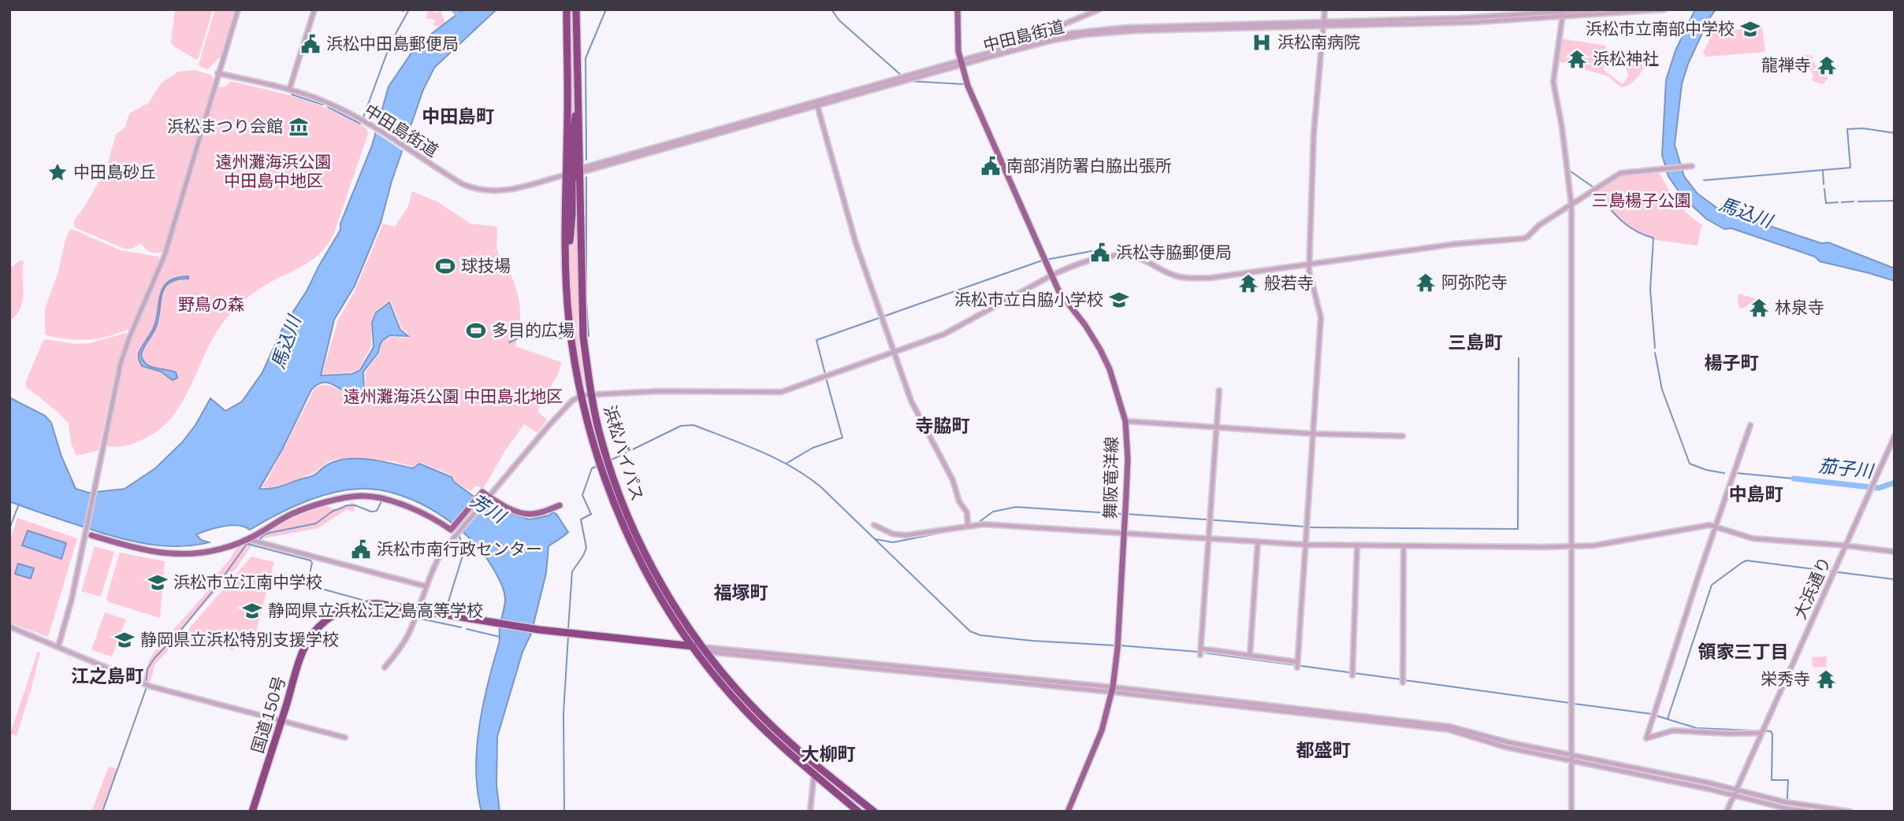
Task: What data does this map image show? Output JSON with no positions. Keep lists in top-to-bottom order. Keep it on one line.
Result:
{"streets":{"highway":["浜松バイパス","国道150号"],"main road":["舞阪竜洋線"],"street":["中田島街道","大浜通り"]},"crossings":[["中田島街道","浜松バイパス"],["中田島街道","舞阪竜洋線"],["浜松バイパス","国道150号"]],"districts":["中田島町","三島町","楊子町","寺脇町","中島町","福塚町","領家三丁目","江之島町","都盛町","大柳町"],"water":["馬込川","茄子川","芳川"],"parks":["遠州灘海浜公園 中田島中地区","三島楊子公園","野鳥の森","遠州灘海浜公園 中田島北地区"],"places":{"school or university":["浜松市立南部中学校","浜松市立白脇小学校","浜松市立江南中学校","静岡県立浜松江之島高等学校","静岡県立浜松特別支援学校"],"hospital":["浜松南病院"],"public building":["浜松中田島郵便局","南部消防署白脇出張所","浜松寺脇郵便局","浜松市南行政センター"],"temple":["浜松神社","龍禅寺","阿弥陀寺","般若寺","林泉寺","栄秀寺"],"museum":["浜松まつり会館"],"place":["中田島砂丘"],"sports":["球技場","多目的広場"]}}
